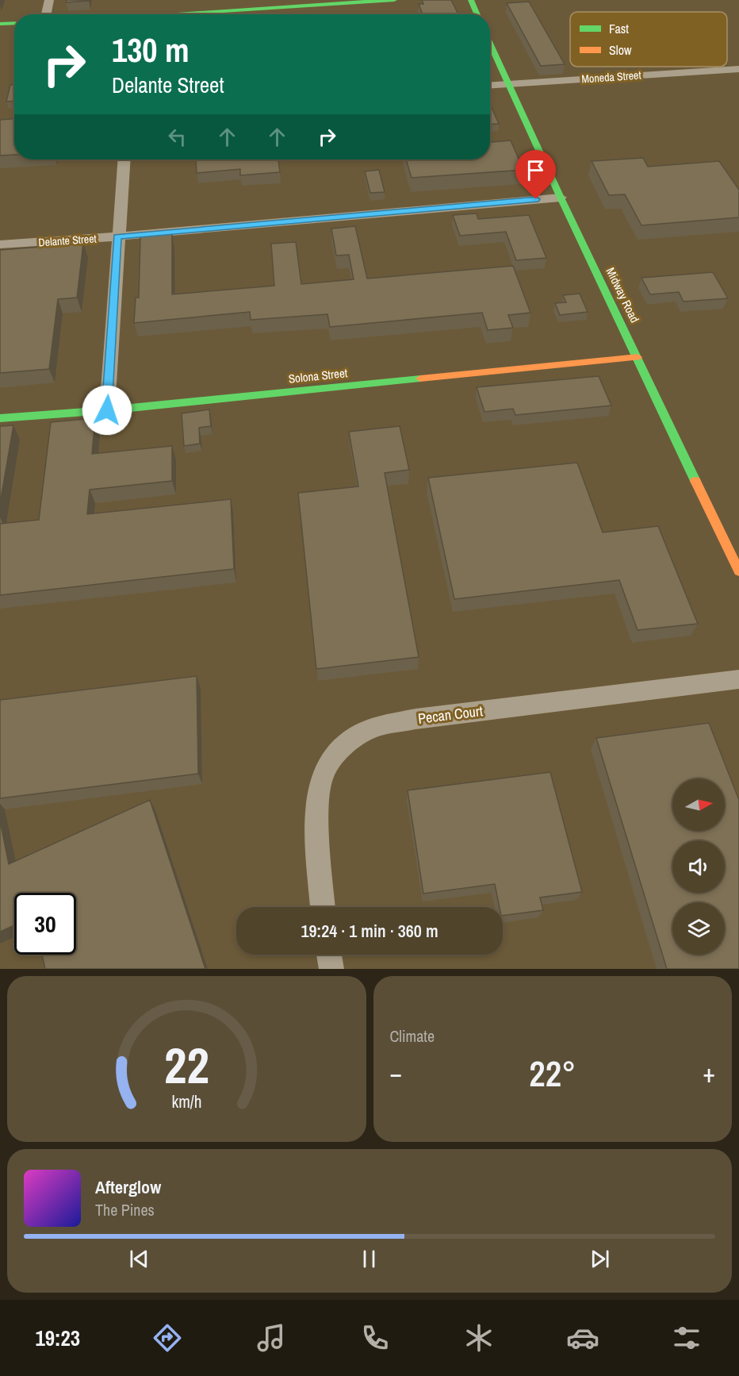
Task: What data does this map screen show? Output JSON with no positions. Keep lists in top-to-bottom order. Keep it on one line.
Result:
{"streets":{"street":["Moneda Street","Delante Street","Midway Road","Solona Street","Pecan Court"]},"crossings":[["Moneda Street","Midway Road"],["Delante Street","Midway Road"],["Midway Road","Solona Street"]],"legend":["Fast","Slow"],"north":"right","page":{"turn":["130 m","Delante Street"],"limit":"30","trip":"19:24 · 1 min · 360 m","tile":"Climate","heat":["−","22°","+"],"song":["Afterglow","The Pines"],"tabs":"19:23","gauge":["22","km/h"]}}
